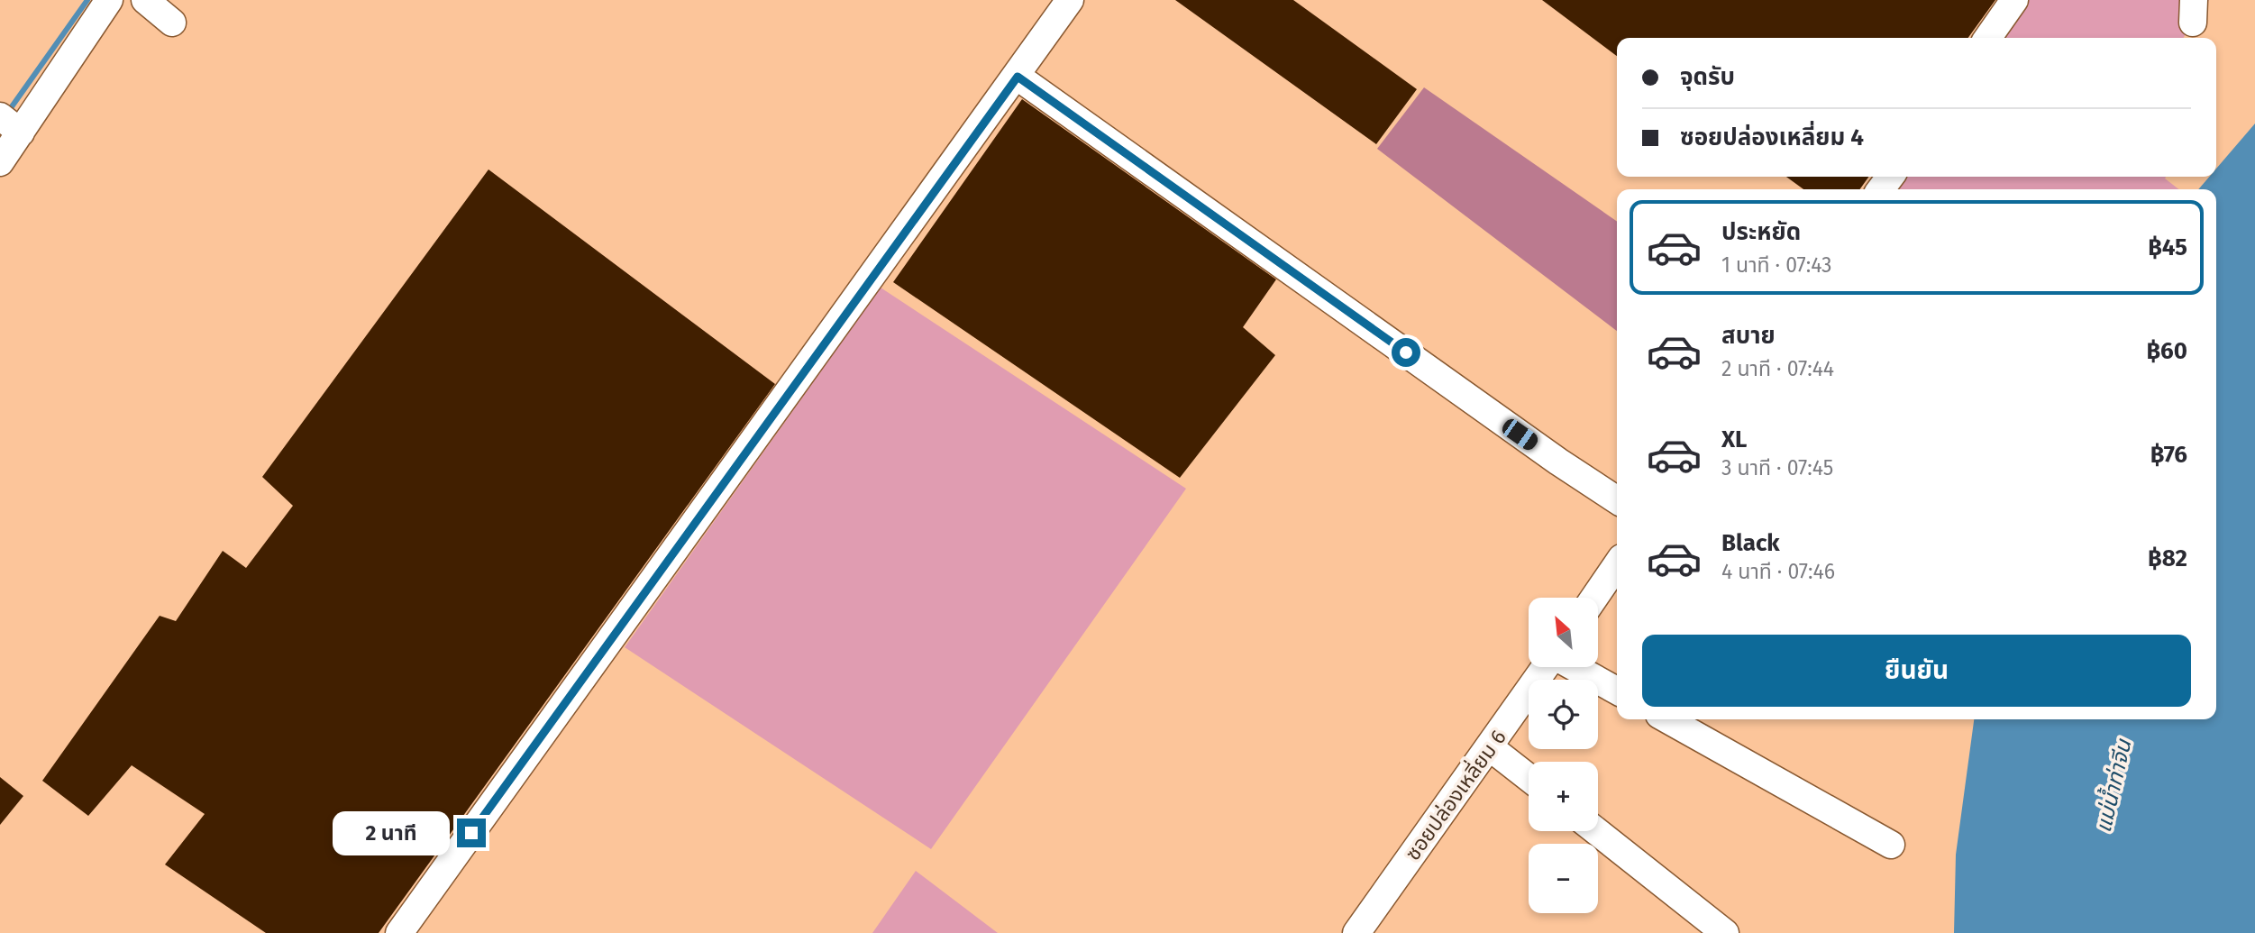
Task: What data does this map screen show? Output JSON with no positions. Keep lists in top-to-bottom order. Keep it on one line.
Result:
{"streets":{"street":["ซอยปล่องเหลี่ยม 6"]},"water":["แม่น้ำท่าจีน"],"north":"top left","page":{"banner":["จุดรับ","ซอยปล่องเหลี่ยม 4"],"list":[{"name":"ประหยัด","note":"1 นาที · 07:43","value":"฿45"},{"name":"สบาย","note":"2 นาที · 07:44","value":"฿60"},{"name":"XL","note":"3 นาที · 07:45","value":"฿76"},{"name":"Black","note":"4 นาที · 07:46","value":"฿82"}],"map_buttons":["+","−"],"buttons":"ยืนยัน","bubble":"2 นาที"}}
